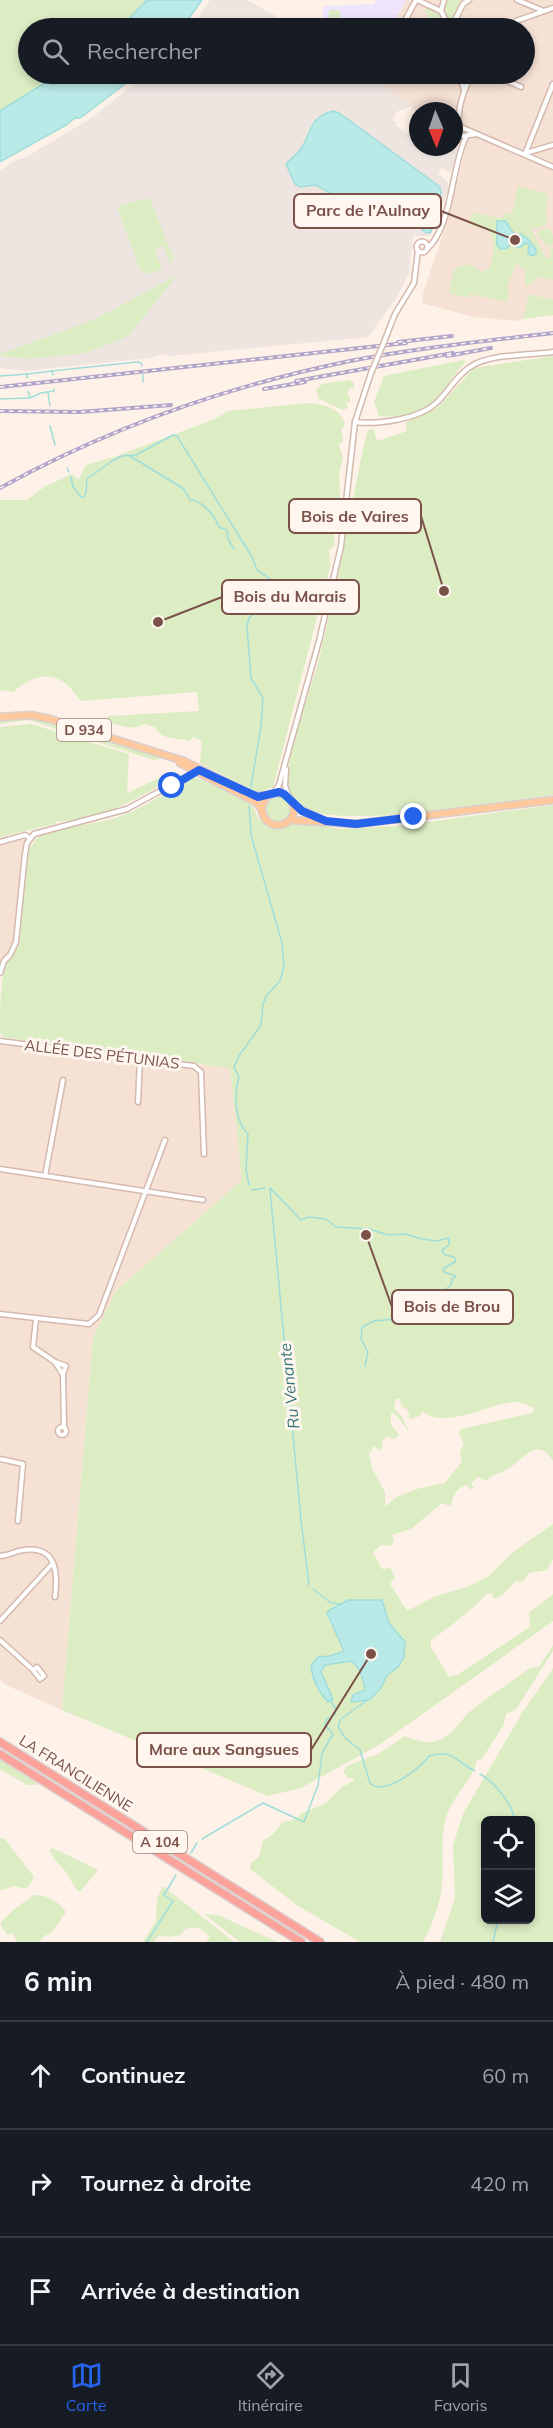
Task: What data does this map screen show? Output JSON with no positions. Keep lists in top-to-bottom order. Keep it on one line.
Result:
{"streets":{"highway":["LA FRANCILIENNE","A 104"],"main road":["D 934"],"street":["ALLÉE DES PÉTUNIAS"]},"water":["Ru Venante"],"places":["Parc de l'Aulnay","Bois de Vaires","Bois du Marais","Bois de Brou","Mare aux Sangsues"],"north":"bottom","page":{"search":"Rechercher","heading":["6 min","À pied · 480 m"],"list":[["Continuez","60 m"],["Tournez à droite","420 m"],"Arrivée à destination"],"nav":["Carte","Itinéraire","Favoris"]}}
